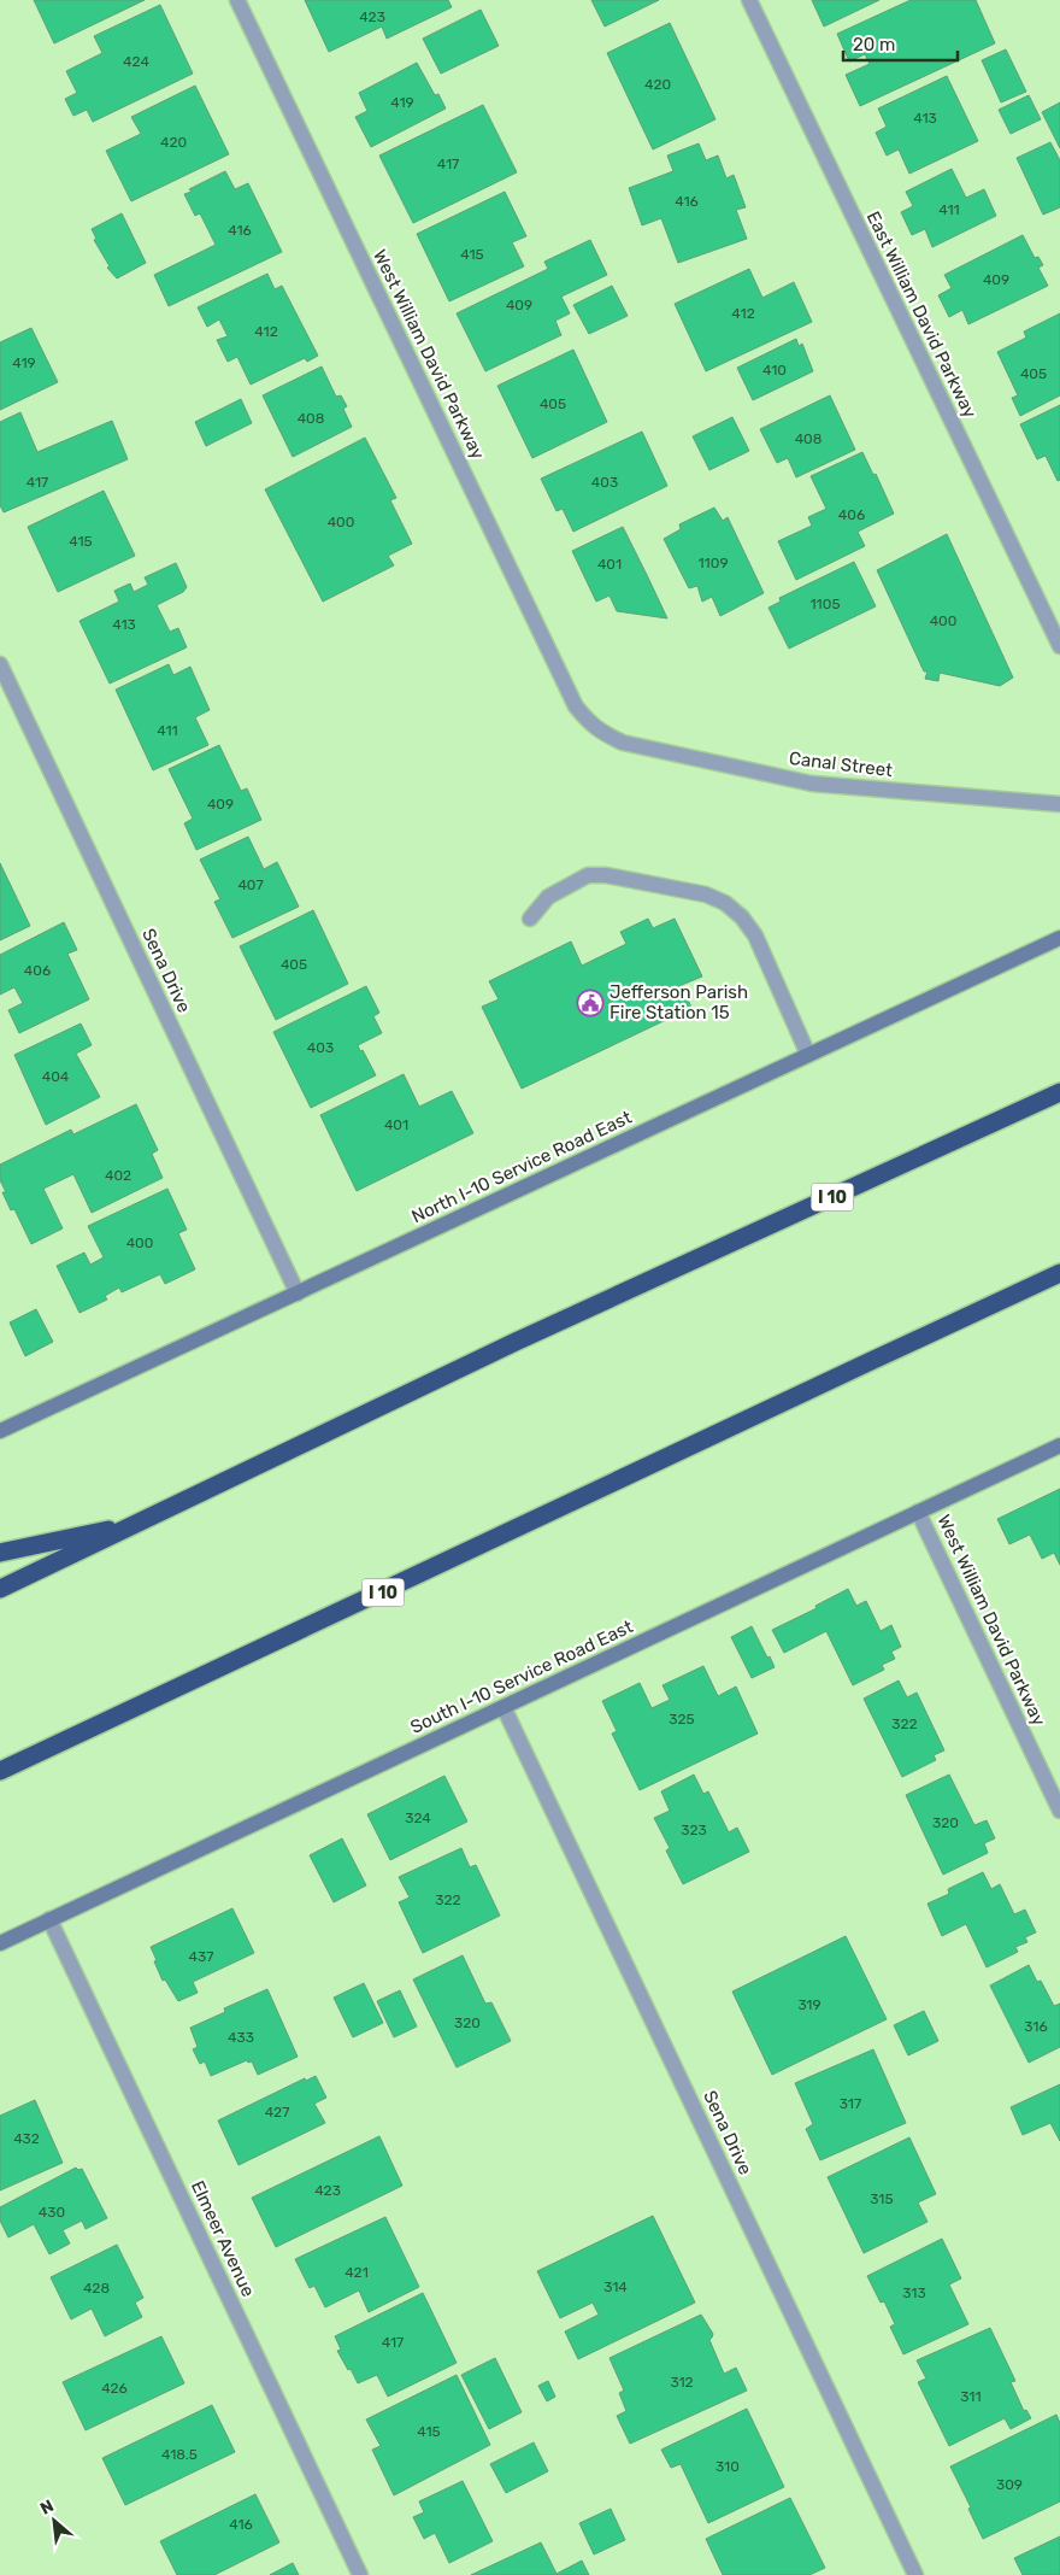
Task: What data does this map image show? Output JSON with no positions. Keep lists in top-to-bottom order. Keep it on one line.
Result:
{"streets":{"highway":["I 10"],"street":["East William David Parkway","West William David Parkway","Canal Street","Sena Drive","North I-10 Service Road East","South I-10 Service Road East","Elmeer Avenue"]},"crossings":[["West William David Parkway","Canal Street"],["West William David Parkway","South I-10 Service Road East"],["Sena Drive","North I-10 Service Road East"],["Sena Drive","South I-10 Service Road East"],["South I-10 Service Road East","Elmeer Avenue"]],"places":{"public building":["Jefferson Parish Fire Station 15"]},"house_numbers":["423","424","420","419","413","420","417","416","411","416","415","409","409","412","412","419","410","405","405","408","408","417","403","406","400","415","1109","401","1105","400","413","411","409","407","405","406","403","404","401","402","400","325","322","324","320","323","322","437","319","320","316","433","317","427","432","423","315","430","421","314","428","313","417","312","426","311","415","418.5","310","309","416"],"scale_bar":"20 m","north":"top left"}
